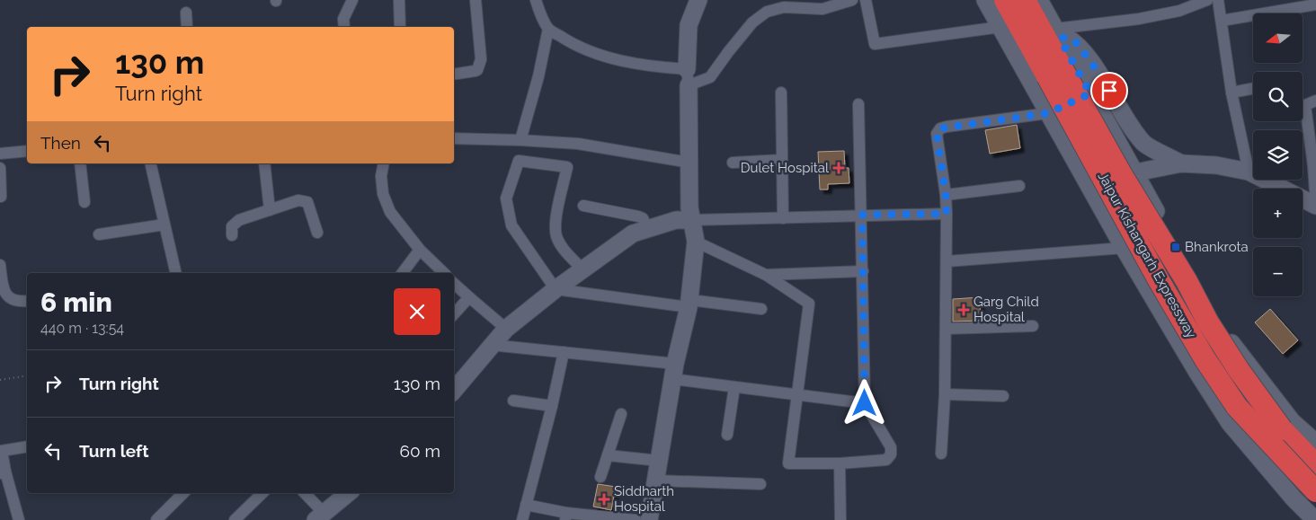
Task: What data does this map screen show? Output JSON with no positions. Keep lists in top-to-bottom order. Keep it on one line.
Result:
{"streets":{"highway":["Jaipur Kishangarh Expressway"]},"places":{"health":["Dulet Hospital","Garg Child Hospital","Siddharth Hospital"],"transit":["Bhankrota"]},"north":"left","page":{"map_buttons":["+","−"],"turn":["130 m","Turn right"],"then":"Then","heading":["6 min","440 m · 13:54"],"list":[{"name":"Turn right","value":"130 m"},{"name":"Turn left","value":"60 m"}]}}
